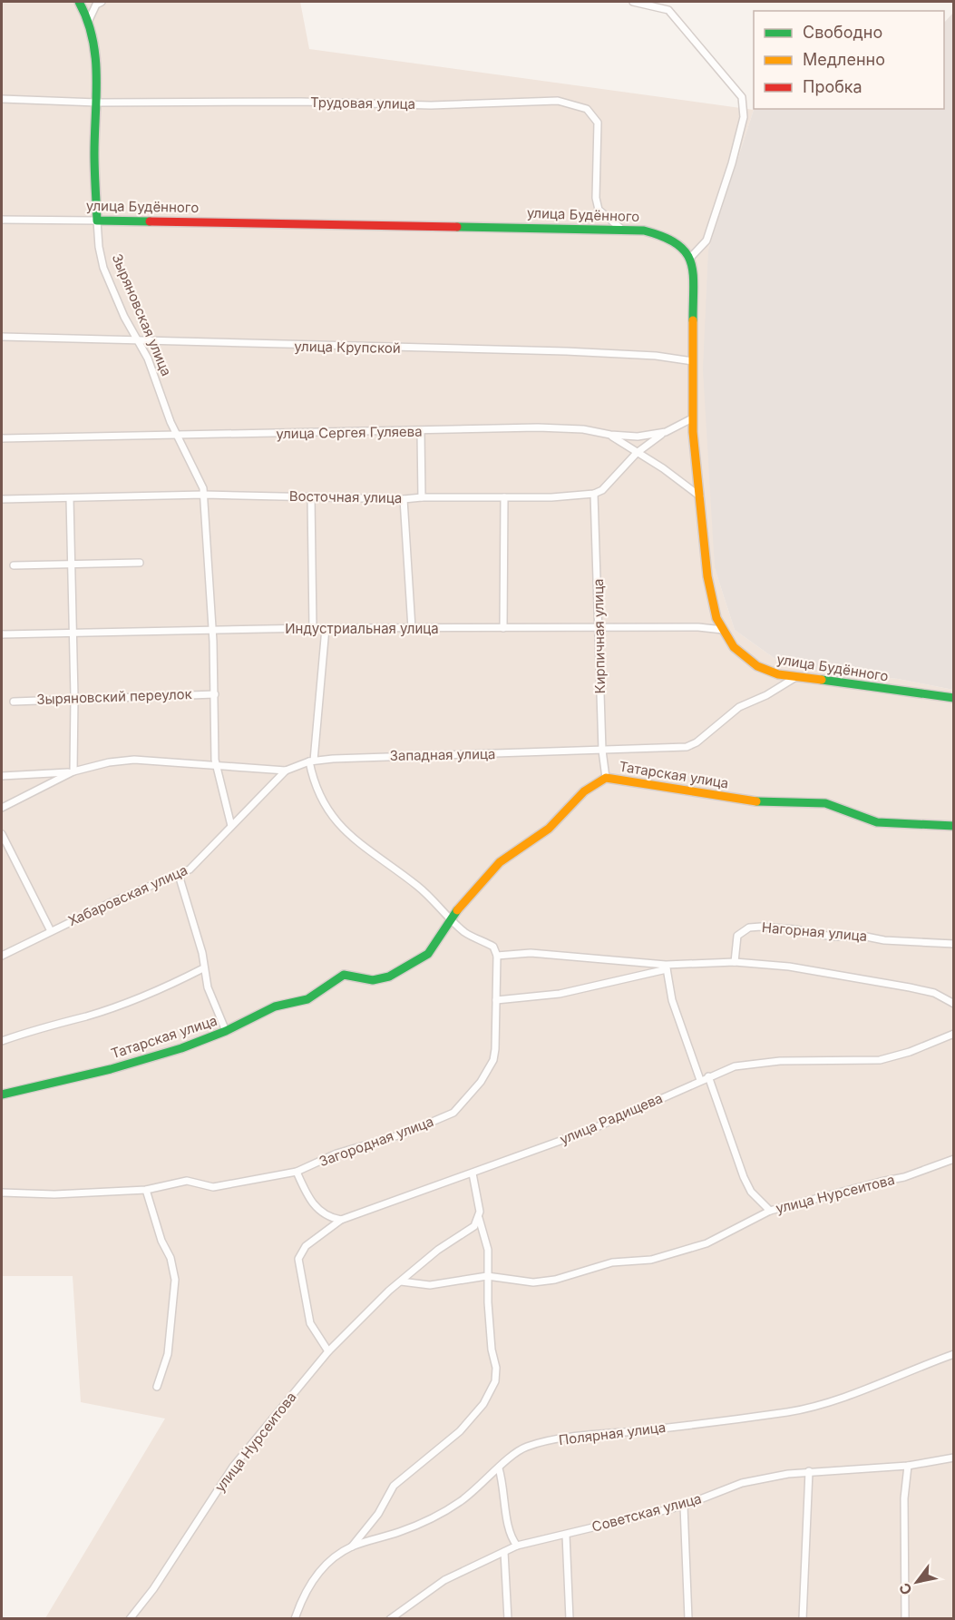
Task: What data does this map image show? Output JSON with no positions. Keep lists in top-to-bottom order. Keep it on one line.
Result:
{"streets":{"street":["Трудовая улица","улица Будённого","Зыряновская улица","улица Крупской","улица Сергея Гуляева","Восточная улица","Индустриальная улица","Кирпичная улица","Зыряновский переулок","Западная улица","Татарская улица","Хабаровская улица","Нагорная улица","улица Радищева","Загородная улица","улица Нурсеитова","Полярная улица","Советская улица"]},"crossings":[["Трудовая улица","улица Будённого"],["Трудовая улица","Зыряновская улица"],["улица Будённого","Зыряновская улица"],["улица Будённого","улица Крупской"],["улица Будённого","улица Сергея Гуляева"],["улица Будённого","Индустриальная улица"],["улица Будённого","Западная улица"],["Зыряновская улица","улица Крупской"],["Зыряновская улица","улица Сергея Гуляева"],["Зыряновская улица","Восточная улица"],["Зыряновская улица","Индустриальная улица"],["Зыряновская улица","Зыряновский переулок"],["Зыряновская улица","Западная улица"],["Зыряновская улица","Хабаровская улица"],["Восточная улица","Кирпичная улица"],["Индустриальная улица","Кирпичная улица"],["Кирпичная улица","Западная улица"],["Кирпичная улица","Татарская улица"],["Западная улица","Хабаровская улица"],["улица Радищева","улица Нурсеитова"]],"legend":["Свободно","Медленно","Пробка"],"north":"bottom left"}
